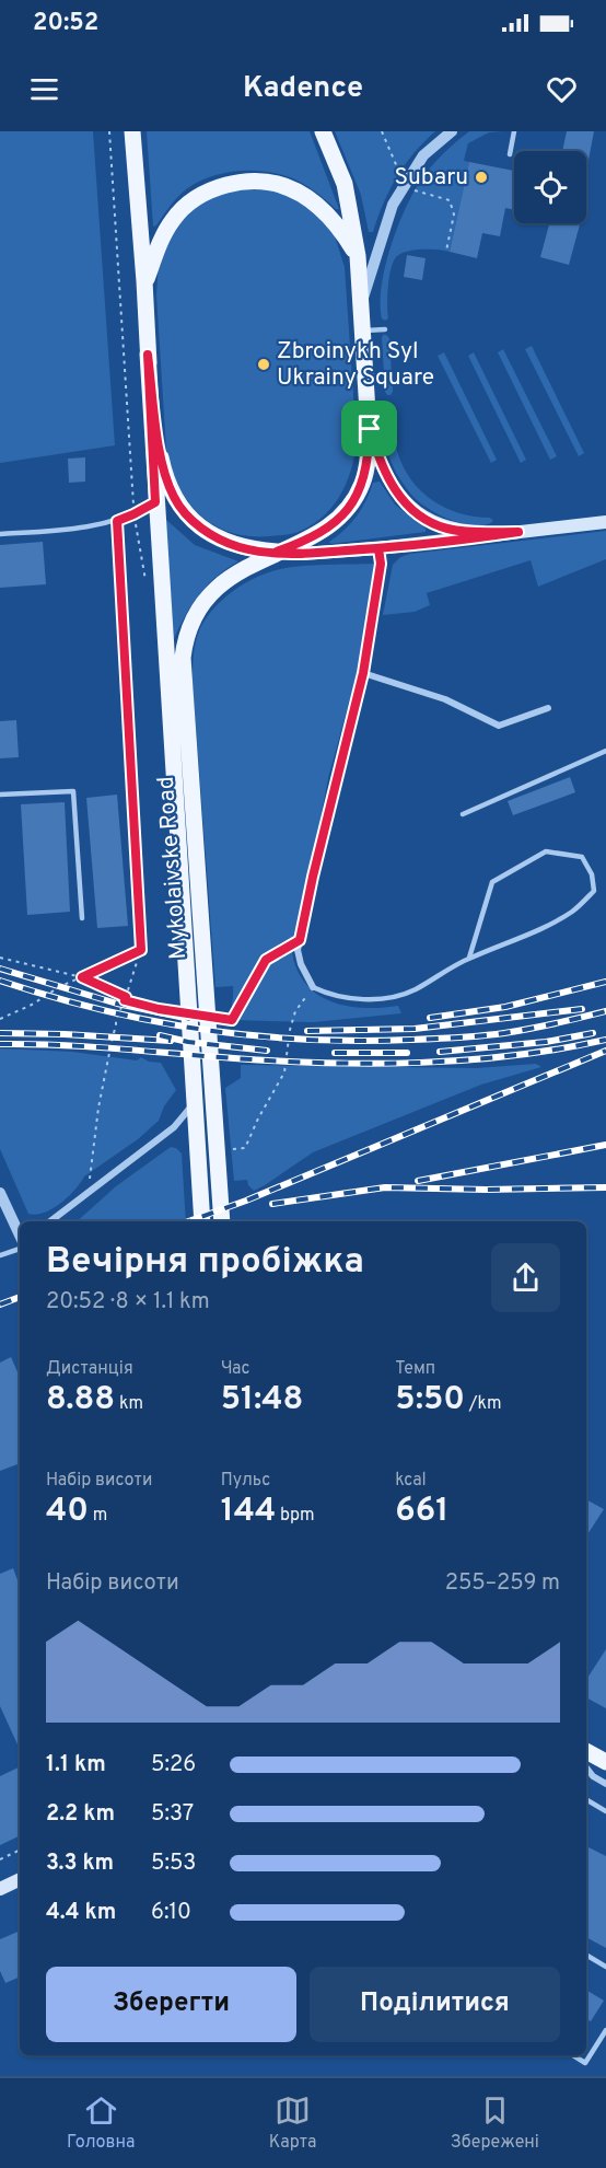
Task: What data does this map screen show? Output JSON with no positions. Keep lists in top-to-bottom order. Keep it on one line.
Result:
{"streets":{"main road":["Mykolaivske Road"]},"places":["Subaru","Zbroinykh Syl Ukrainy Square"],"page":{"status":"20:52","header":"Kadence","heading":["Вечірня пробіжка","20:52 · 8 × 1.1 km"],"stats":[["Дистанція","8.88 km"],["Час","51:48"],["Темп","5:50 /km"],["Набір висоти","40 m"],["Пульс","144 bpm"],["kcal","661"]],"chart":["Набір висоти","255–259 m"],"list":[{"name":"1.1 km","note":"5:26"},{"name":"2.2 km","note":"5:37"},{"name":"3.3 km","note":"5:53"},{"name":"4.4 km","note":"6:10"}],"buttons":["Зберегти","Поділитися"],"tabs":["Головна","Карта","Збережені"]}}
